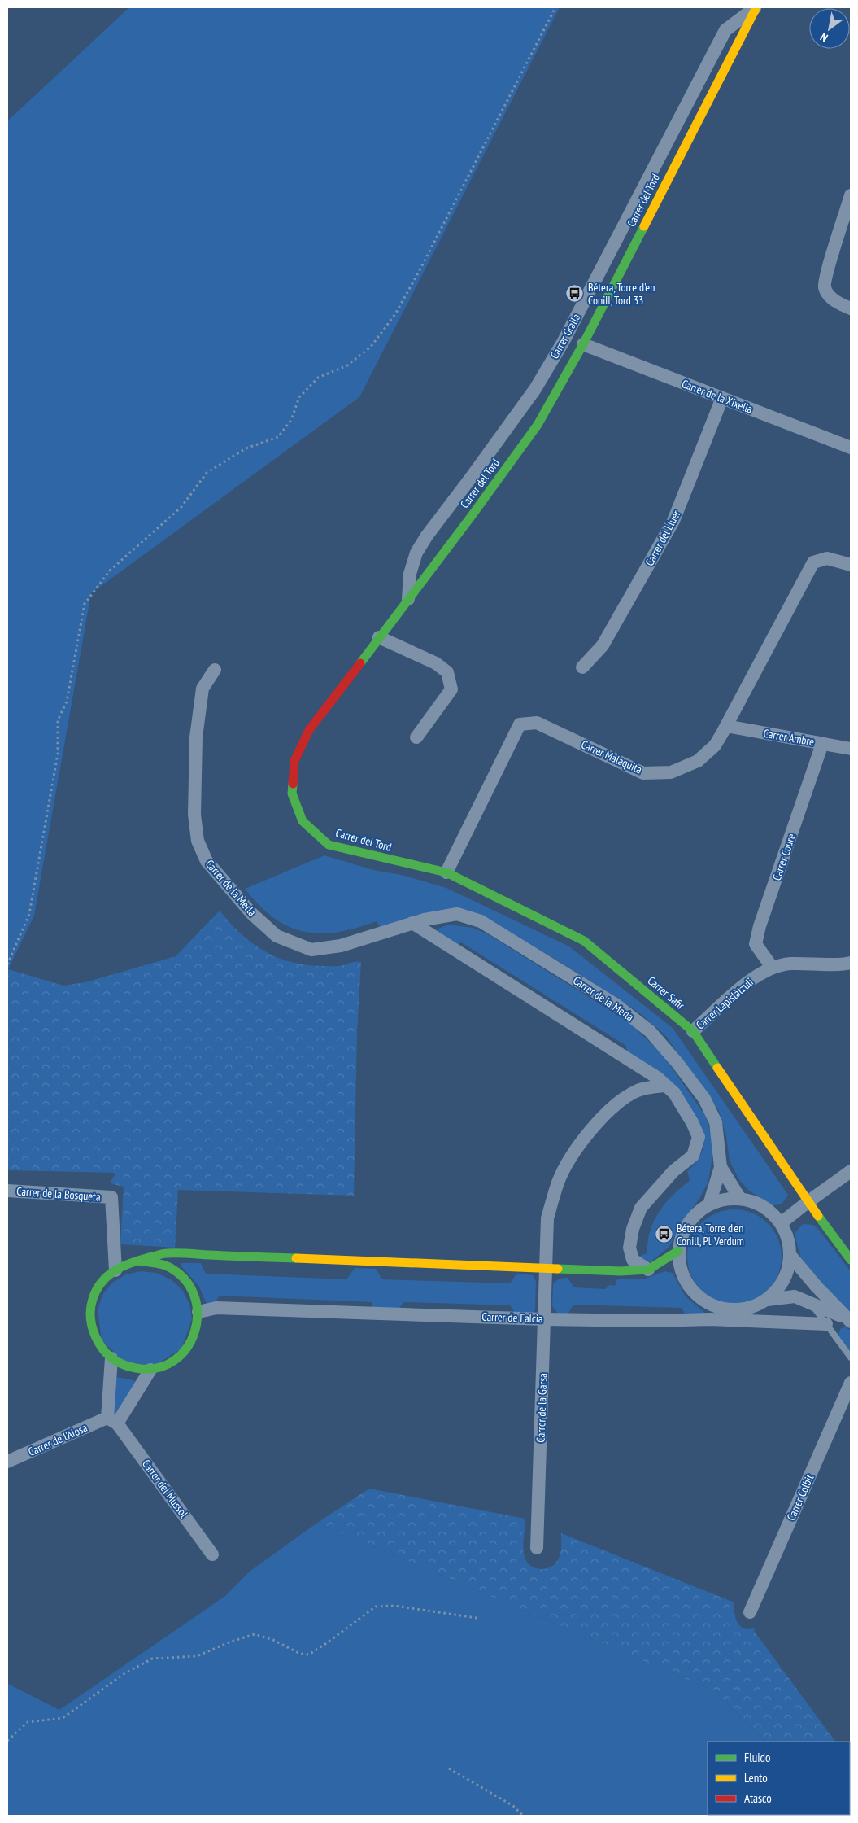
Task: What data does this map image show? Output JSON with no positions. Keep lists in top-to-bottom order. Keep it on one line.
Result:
{"streets":{"street":["Carrer del Tord","Carrer Gralla","Carrer de la Xixella","Carrer del Lluer","Carrer Ambre","Carrer Malaquita","Carrer Coure","Carrer de la Merla","Carrer Safir","Carrer Lapislàtzuli","Carrer de la Bosqueta","Carrer de Falcia","Carrer de la Garsa","Carrer de l'Alosa","Carrer del Mussol","Carrer Colbit"]},"crossings":[["Carrer del Tord","Carrer Gralla"],["Carrer del Tord","Carrer de la Xixella"],["Carrer del Tord","Carrer Malaquita"],["Carrer del Tord","Carrer Safir"],["Carrer de la Xixella","Carrer del Lluer"],["Carrer Ambre","Carrer Malaquita"],["Carrer Ambre","Carrer Coure"],["Carrer Malaquita","Carrer Safir"],["Carrer Coure","Carrer Lapislàtzuli"],["Carrer Safir","Carrer Lapislàtzuli"],["Carrer de la Bosqueta","Carrer de Falcia"],["Carrer de Falcia","Carrer de la Garsa"],["Carrer de l'Alosa","Carrer del Mussol"]],"places":{"bus stop":["Bétera, Torre d'en Conill, Tord 33","Bétera, Torre d'en Conill, Pl. Verdum"]},"legend":["Fluido","Lento","Atasco"],"north":"bottom left"}
